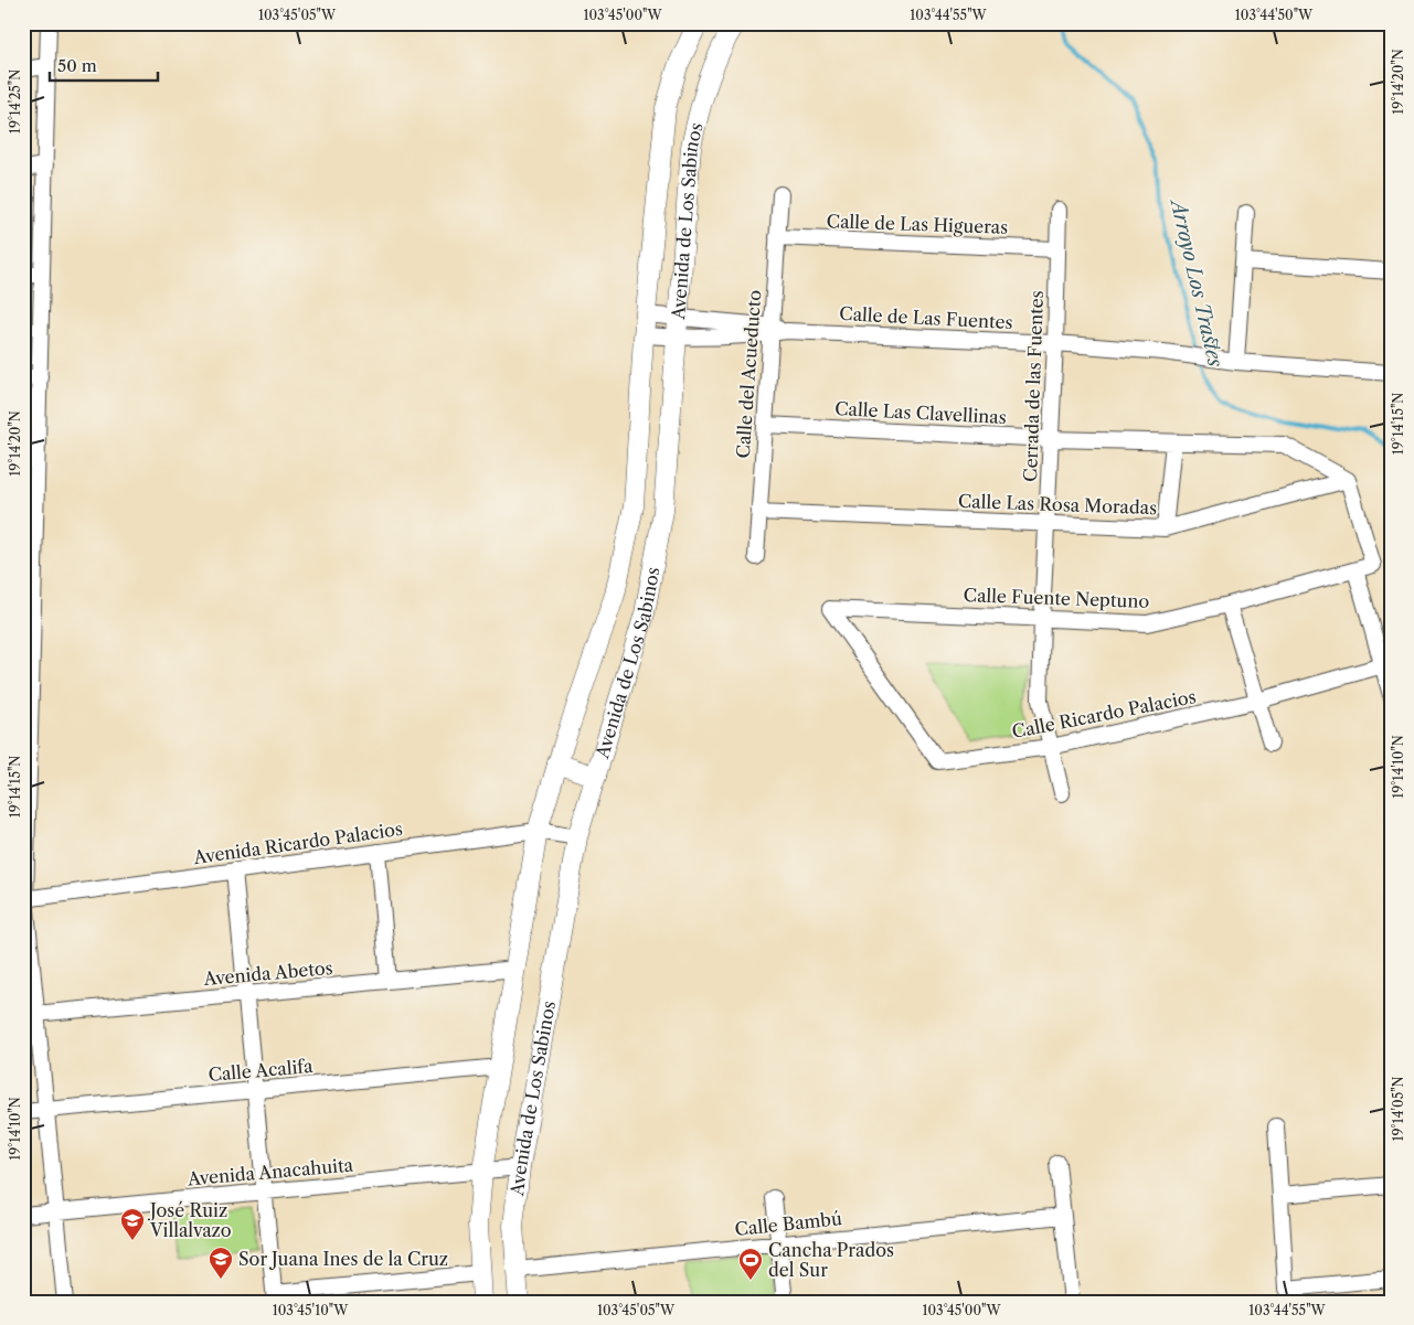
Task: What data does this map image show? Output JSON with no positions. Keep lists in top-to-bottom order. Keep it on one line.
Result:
{"streets":{"street":["Avenida de Los Sabinos","Calle de Las Higueras","Calle de Las Fuentes","Calle del Acueducto","Cerrada de las Fuentes","Calle Las Clavellinas","Calle Las Rosa Moradas","Calle Fuente Neptuno","Calle Ricardo Palacios","Avenida Ricardo Palacios","Avenida Abetos","Calle Acalifa","Avenida Anacahuita","Calle Bambú"]},"crossings":[["Avenida de Los Sabinos","Avenida Ricardo Palacios"],["Avenida de Los Sabinos","Avenida Abetos"],["Avenida de Los Sabinos","Calle Acalifa"],["Avenida de Los Sabinos","Avenida Anacahuita"],["Avenida de Los Sabinos","Calle Bambú"],["Calle de Las Higueras","Calle del Acueducto"],["Calle de Las Higueras","Cerrada de las Fuentes"],["Calle de Las Fuentes","Calle del Acueducto"],["Calle de Las Fuentes","Cerrada de las Fuentes"],["Calle del Acueducto","Calle Las Clavellinas"],["Calle del Acueducto","Calle Las Rosa Moradas"],["Cerrada de las Fuentes","Calle Las Clavellinas"],["Cerrada de las Fuentes","Calle Las Rosa Moradas"],["Cerrada de las Fuentes","Calle Fuente Neptuno"],["Cerrada de las Fuentes","Calle Ricardo Palacios"],["Calle Las Clavellinas","Calle Las Rosa Moradas"],["Calle Las Clavellinas","Calle Fuente Neptuno"],["Calle Las Rosa Moradas","Calle Fuente Neptuno"],["Calle Fuente Neptuno","Calle Ricardo Palacios"]],"water":["Arroyo Los Trastes"],"places":{"school or university":["José Ruiz Villalvazo","Sor Juana Ines de la Cruz"],"sports":["Cancha Prados del Sur"]},"scale_bar":"50 m","coordinates":["103°45'05\"W","103°45'00\"W","103°44'55\"W","103°44'50\"W","19°14'20\"N","19°14'25\"N","19°14'15\"N","19°14'10\"N","19°14'05\"N","103°45'10\"W"]}
